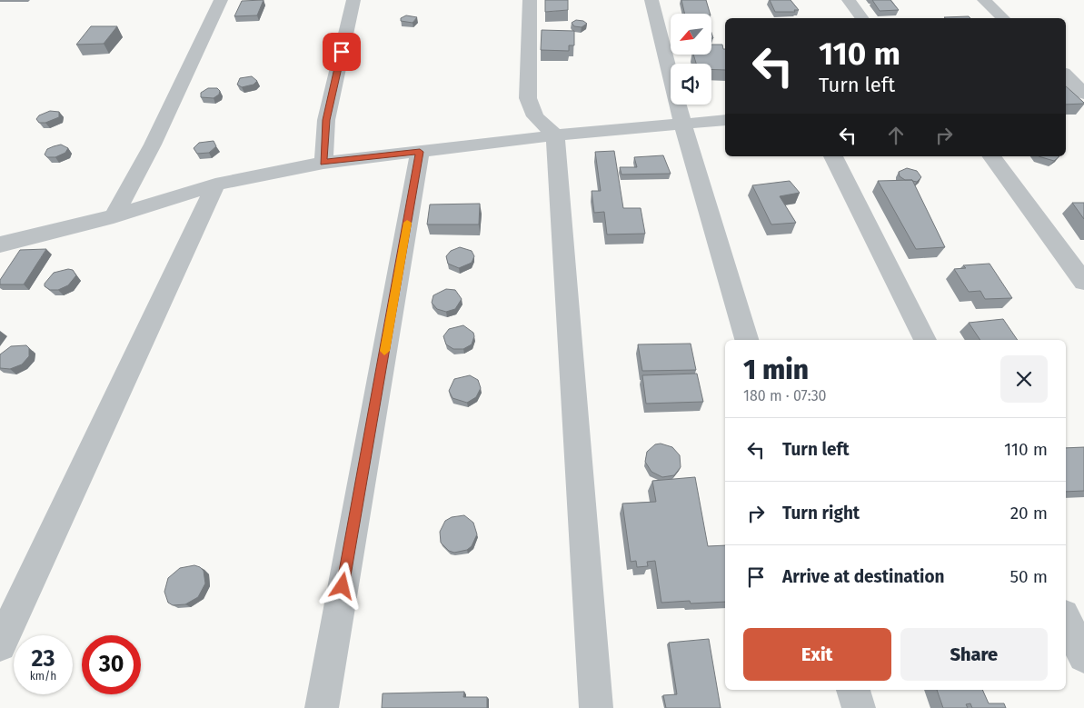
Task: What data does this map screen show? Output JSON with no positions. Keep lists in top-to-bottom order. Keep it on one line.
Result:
{"north":"bottom left","page":{"turn":["110 m","Turn left"],"heading":["1 min","180 m · 07:30"],"list":[{"name":"Turn left","value":"110 m"},{"name":"Turn right","value":"20 m"},{"name":"Arrive at destination","value":"50 m"}],"buttons":["Exit","Share"],"speed":"23 km/h","limit":"30"}}
